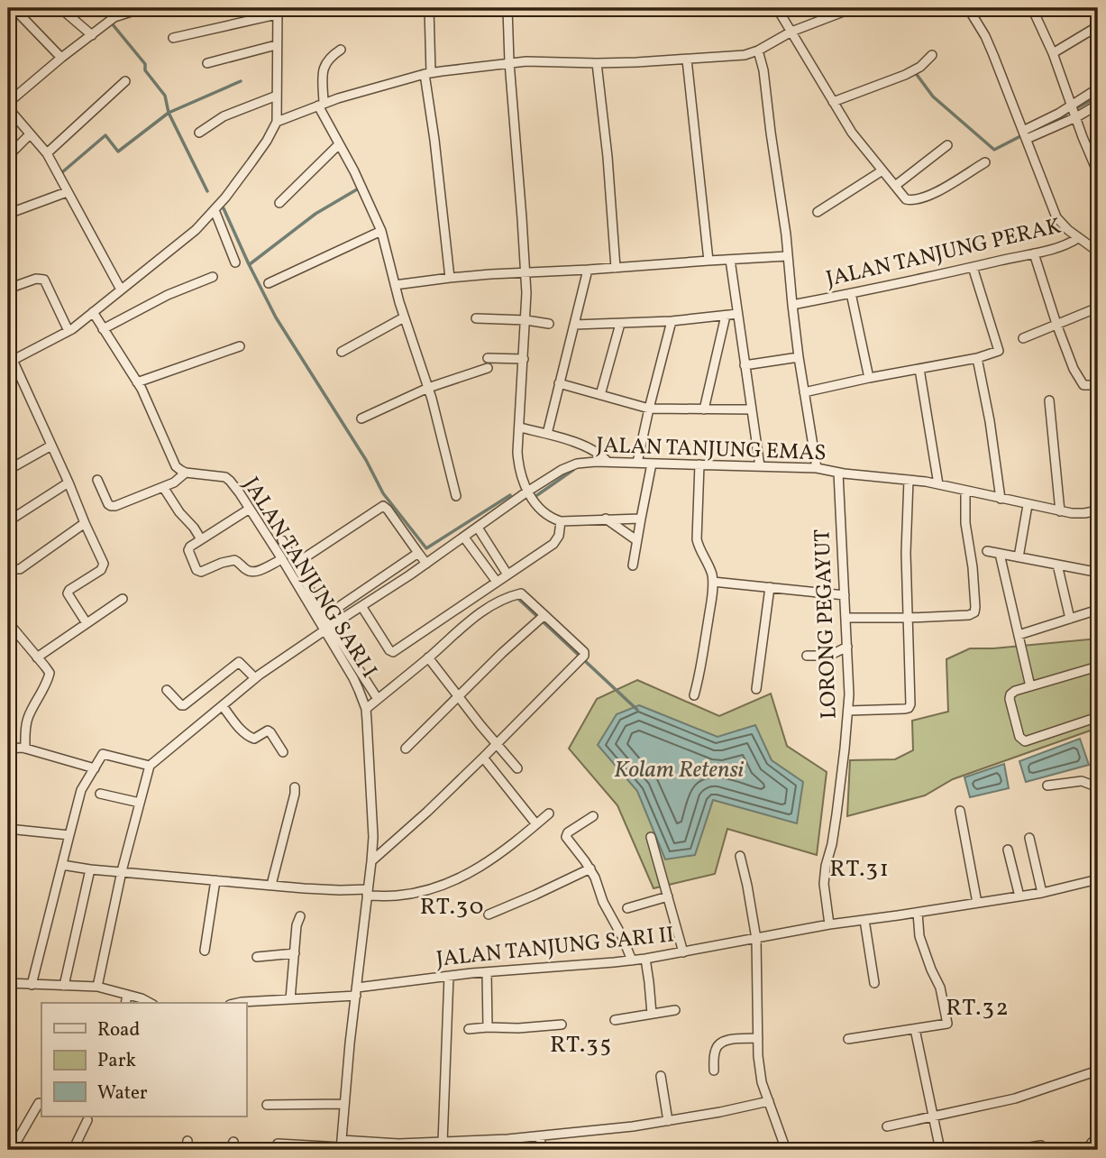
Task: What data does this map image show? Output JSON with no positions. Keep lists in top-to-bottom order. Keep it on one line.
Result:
{"streets":{"street":["JALAN TANJUNG PERAK","JALAN TANJUNG EMAS","JALAN TANJUNG SARI I","LORONG PEGAYUT","JALAN TANJUNG SARI II"]},"crossings":[["JALAN TANJUNG EMAS","JALAN TANJUNG SARI I"],["JALAN TANJUNG EMAS","LORONG PEGAYUT"],["JALAN TANJUNG SARI I","JALAN TANJUNG SARI II"],["LORONG PEGAYUT","JALAN TANJUNG SARI II"]],"districts":["RT.31","RT.30","RT.32","RT.35"],"water":["Kolam Retensi"],"legend":["Road","Park","Water"]}
